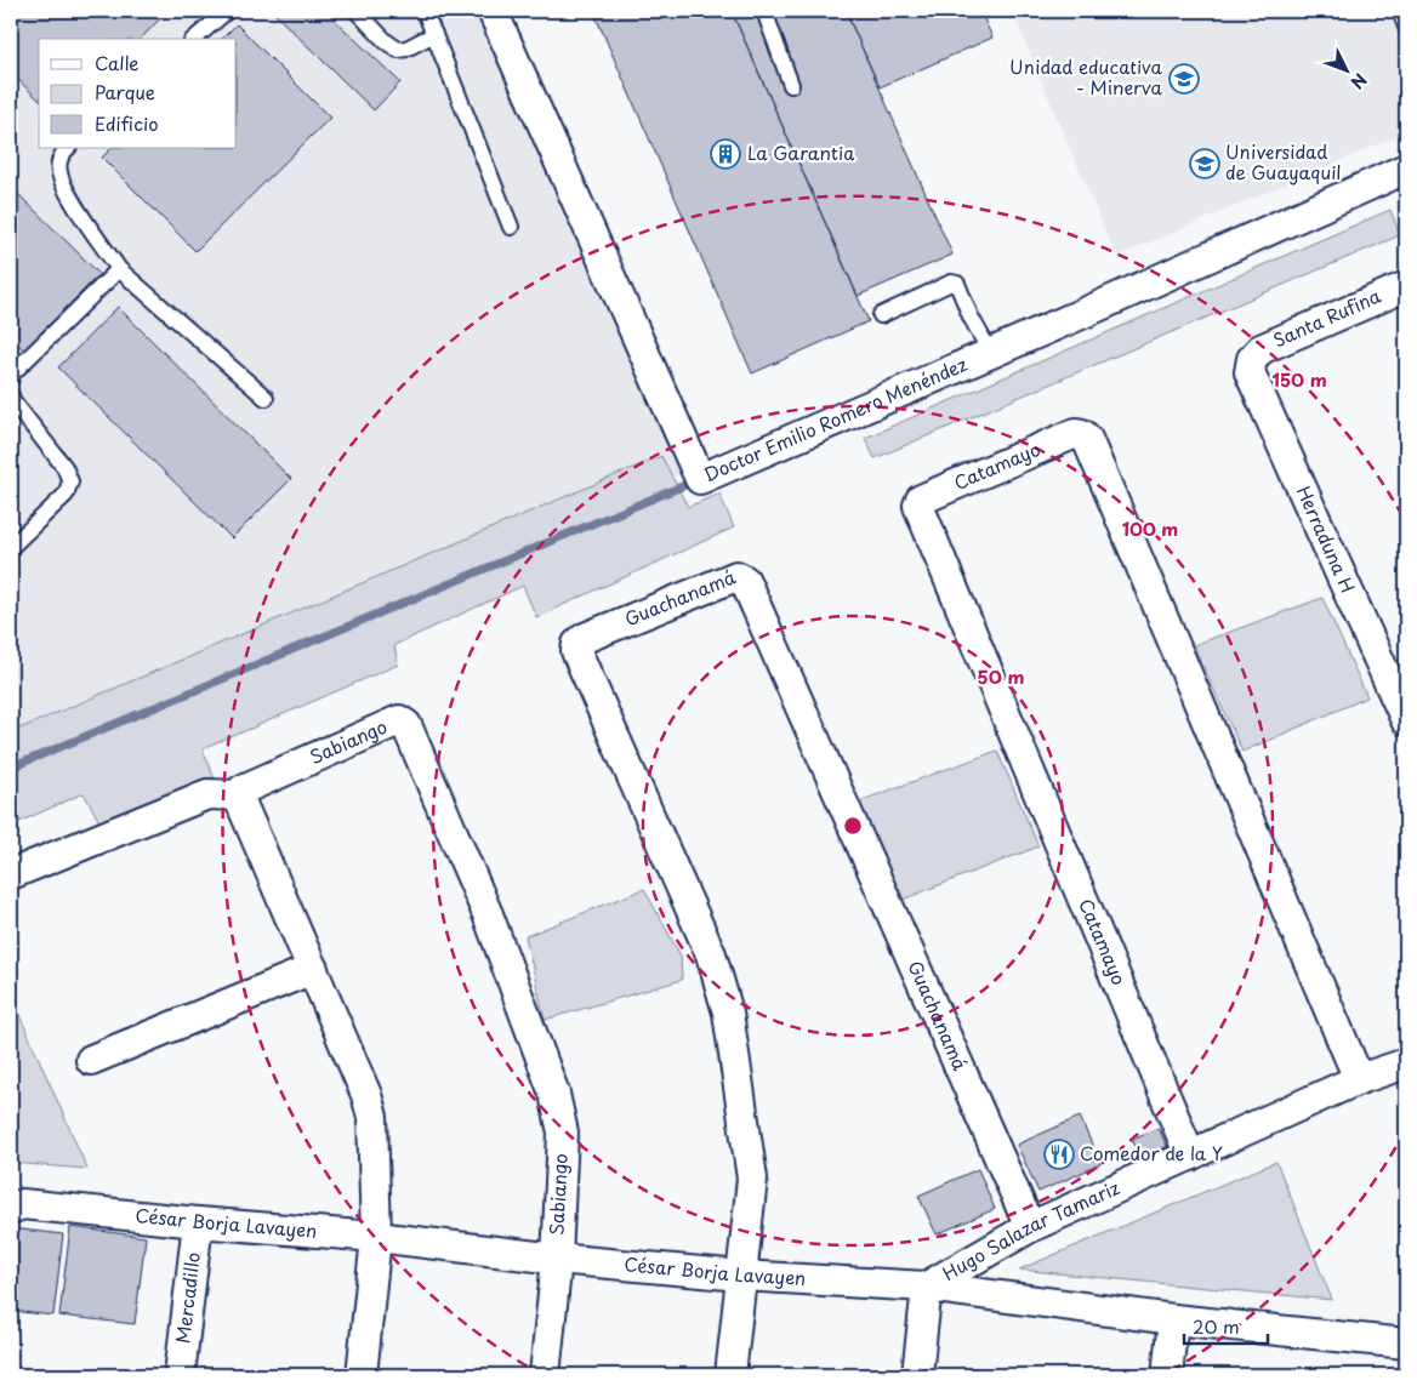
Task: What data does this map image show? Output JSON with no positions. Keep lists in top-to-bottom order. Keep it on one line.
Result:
{"streets":{"street":["Santa Rufina","Doctor Emilio Romero Menéndez","Catamayo","Herraduna H","Guachanamá","Sabiango","César Borja Lavayen","Hugo Salazar Tamariz","Mercadillo"]},"crossings":[["Santa Rufina","Herraduna H"],["Catamayo","Hugo Salazar Tamariz"],["Guachanamá","César Borja Lavayen"],["Guachanamá","Hugo Salazar Tamariz"],["Sabiango","César Borja Lavayen"],["César Borja Lavayen","Hugo Salazar Tamariz"],["César Borja Lavayen","Mercadillo"]],"places":{"school or university":["Unidad educativa - Minerva","Universidad de Guayaquil"],"building":["La Garantia"],"restaurant":["Comedor de la Y"]},"legend":["Calle","Parque","Edificio"],"scale_bar":"20 m","north":"bottom right","rings":["150 m","100 m","50 m"]}
